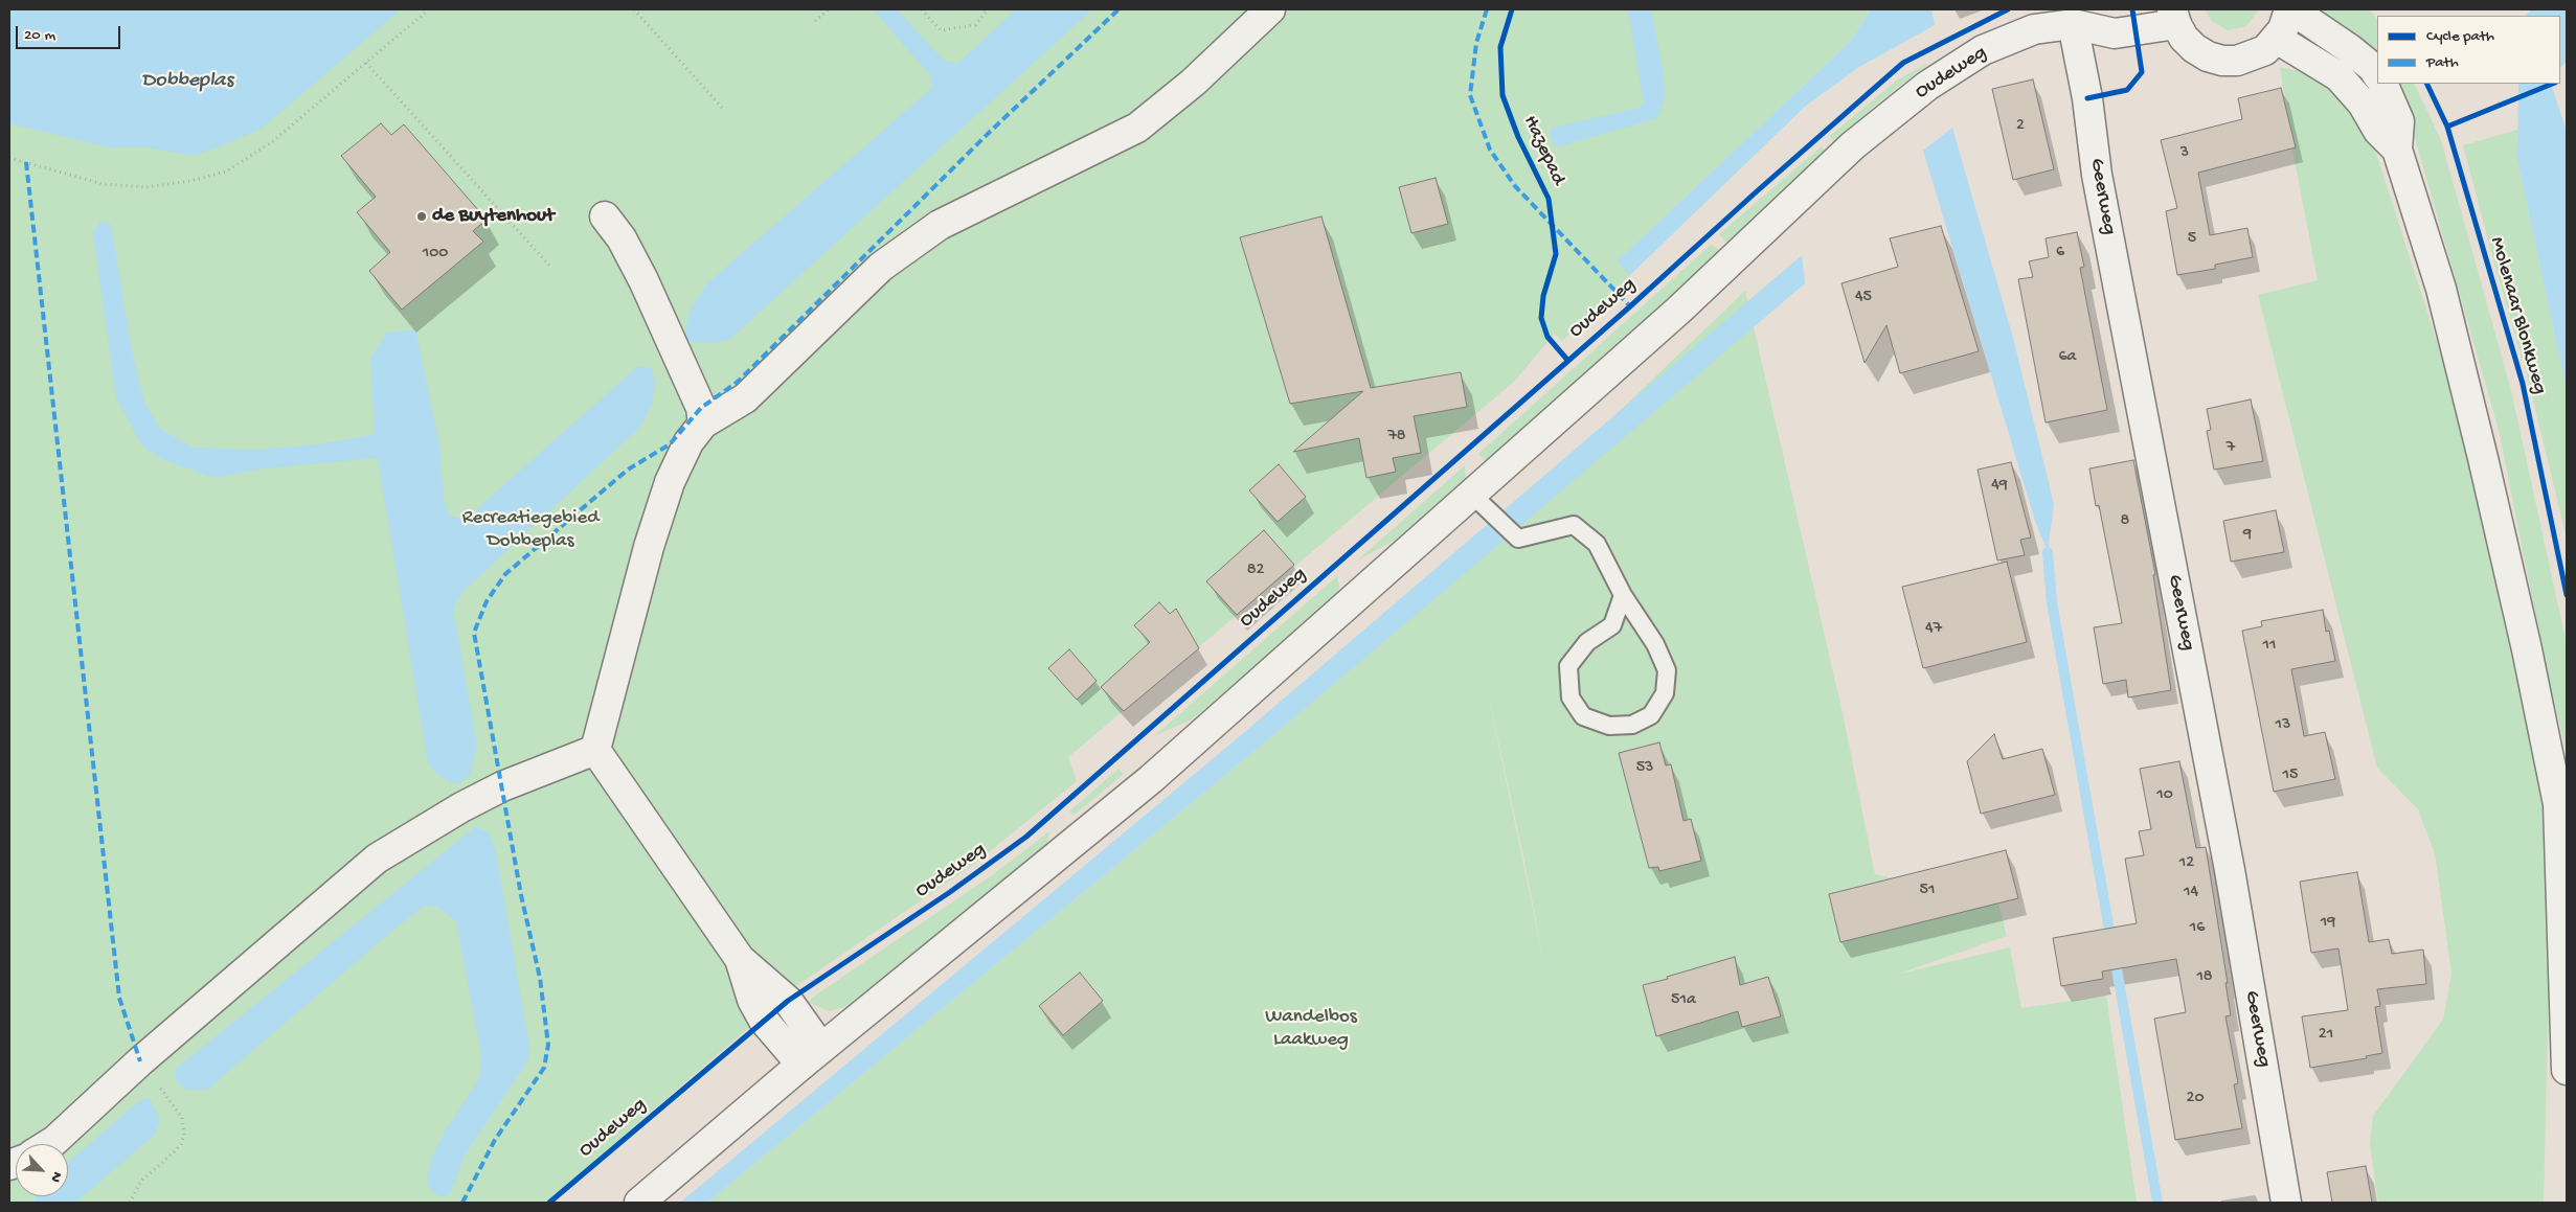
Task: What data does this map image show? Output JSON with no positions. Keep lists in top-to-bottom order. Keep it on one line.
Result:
{"streets":{"street":["Oudeweg","Geerweg"],"cycle path":["Hazepad","Molenaar Blonkweg"]},"crossings":[["Oudeweg","Geerweg"]],"water":["Dobbeplas"],"parks":["Recreatiegebied Dobbeplas","Wandelbos Laakweg"],"places":["de Buytenhout"],"house_numbers":["2","3","5","6","100","45","6a","78","7","49","8","9","82","47","11","13","53","15","10","12","51","14","19","16","18","51a","21","20"],"legend":["Cycle path","Path"],"scale_bar":"20 m","north":"bottom right"}
